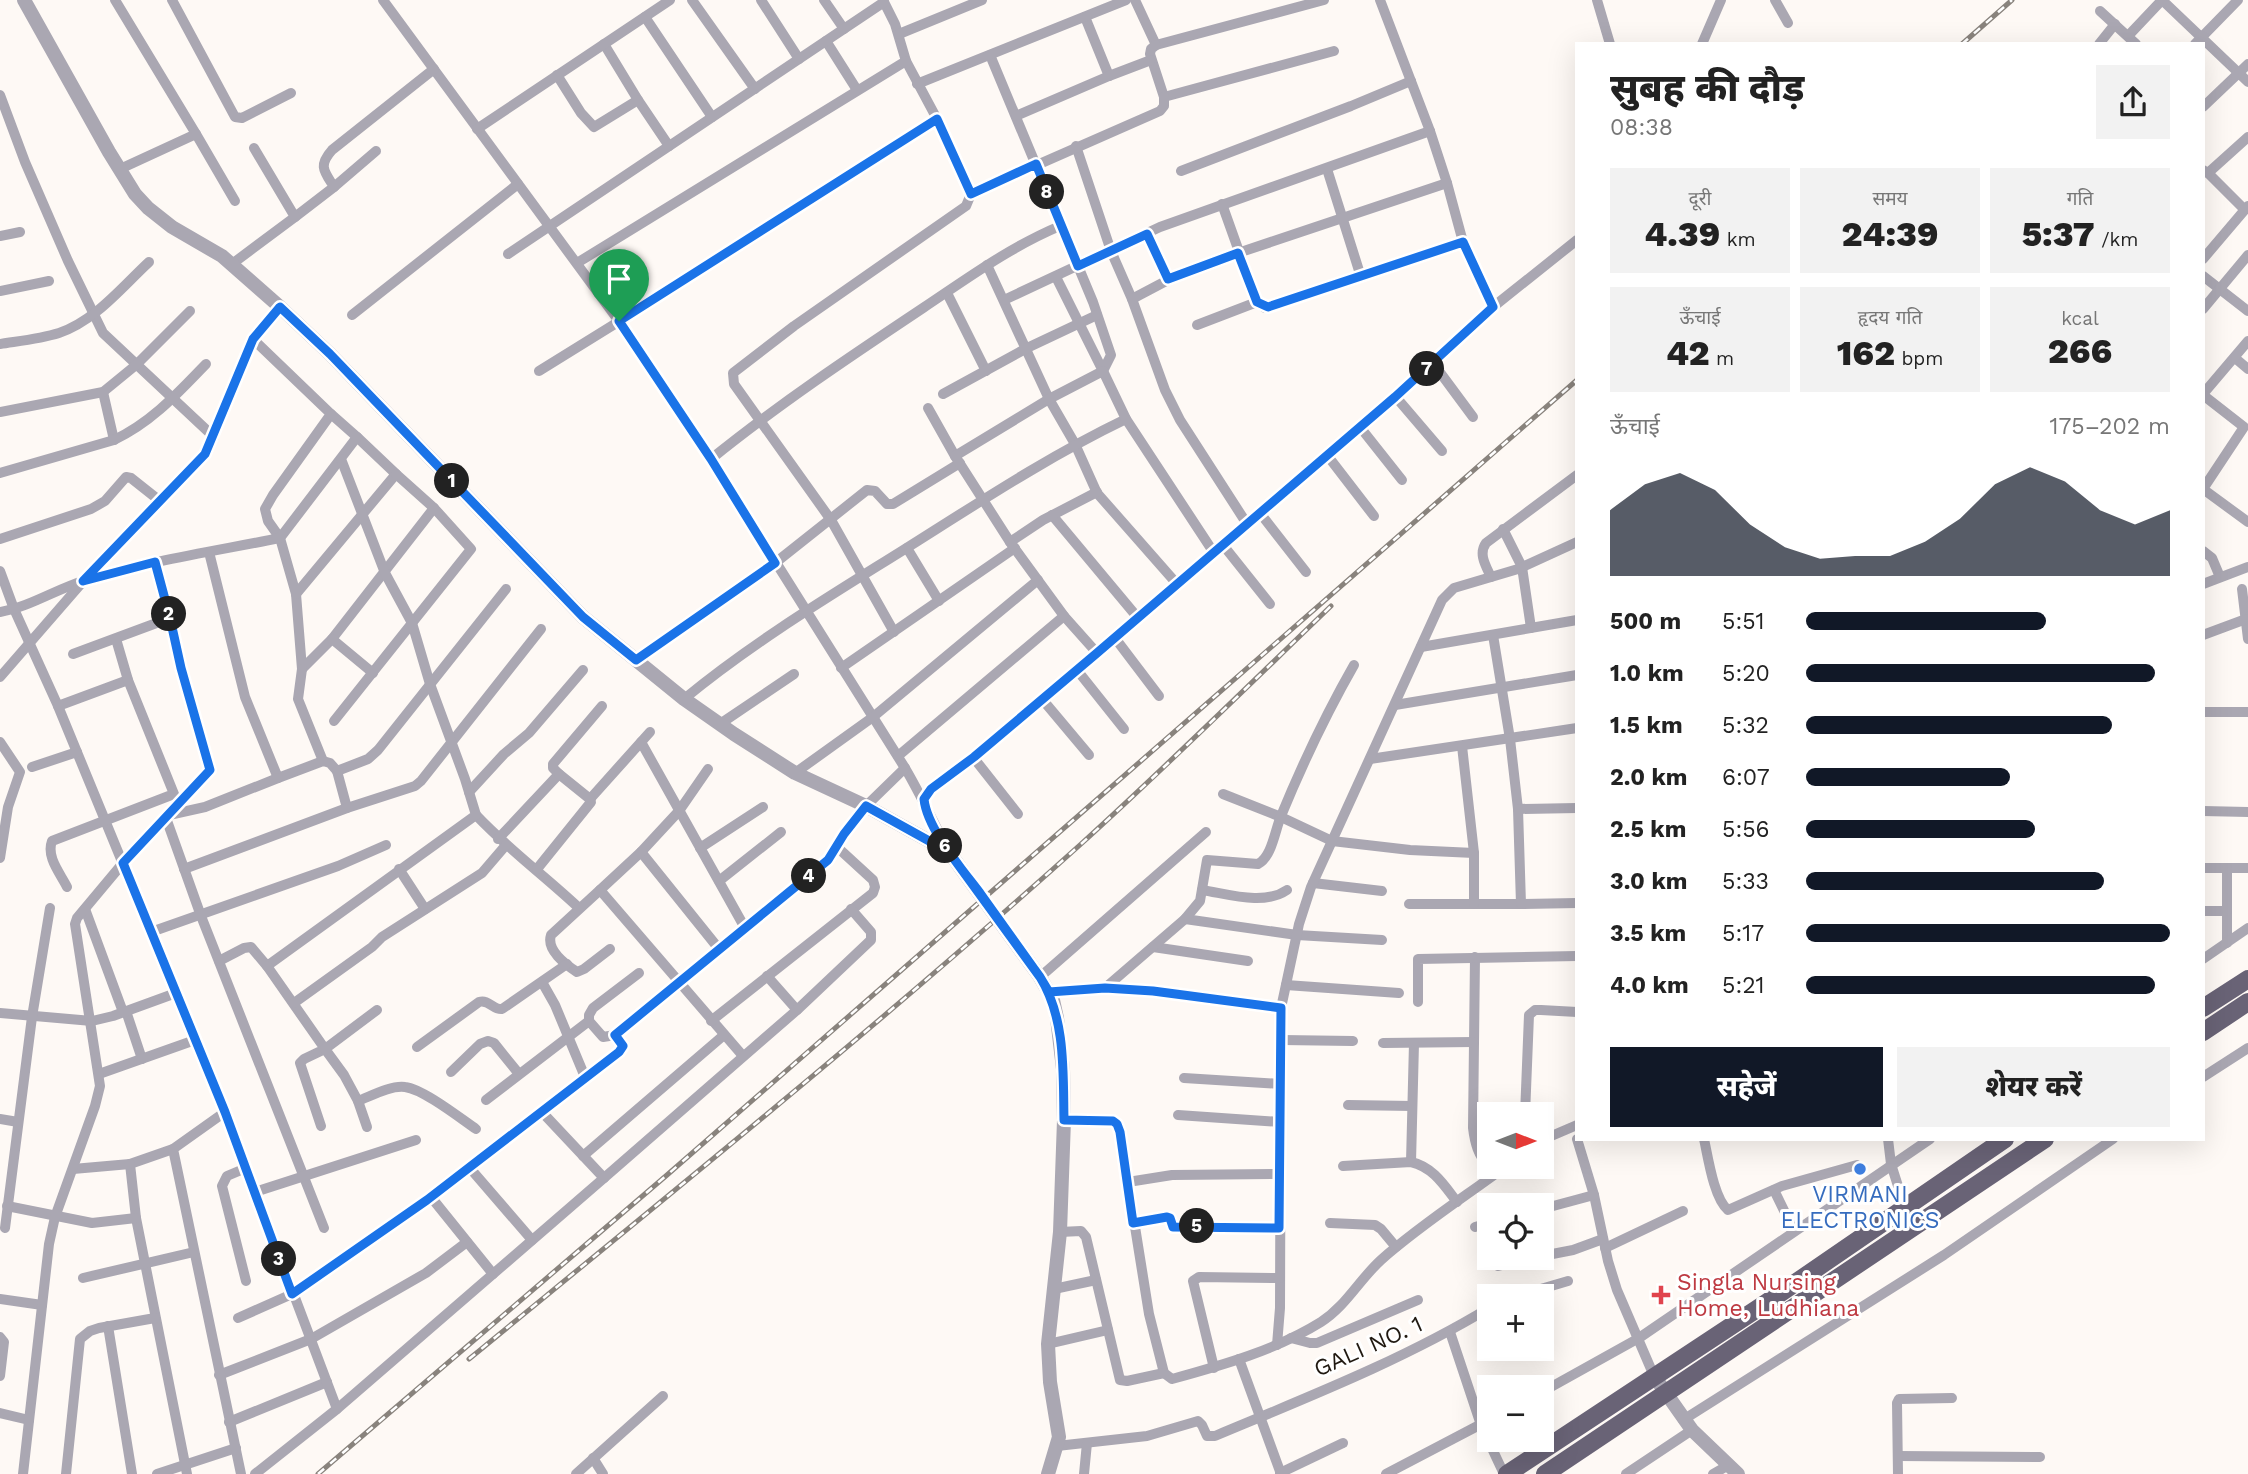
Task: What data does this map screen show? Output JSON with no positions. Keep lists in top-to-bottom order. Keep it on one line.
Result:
{"streets":{"street":["GALI NO. 1"]},"places":{"other":["VIRMANI ELECTRONICS"],"health":["Singla Nursing Home, Ludhiana"]},"north":"right","page":{"heading":["सुबह की दौड़","08:38"],"stats":[["दूरी","4.39 km"],["समय","24:39"],["गति","5:37 /km"],["ऊँचाई","42 m"],["हृदय गति","162 bpm"],["kcal","266"]],"pins":["8","7","1","2","6","4","5","3"],"chart":["ऊँचाई","175–202 m"],"list":[{"name":"500 m","note":"5:51"},{"name":"1.0 km","note":"5:20"},{"name":"1.5 km","note":"5:32"},{"name":"2.0 km","note":"6:07"},{"name":"2.5 km","note":"5:56"},{"name":"3.0 km","note":"5:33"},{"name":"3.5 km","note":"5:17"},{"name":"4.0 km","note":"5:21"}],"buttons":["सहेजें","शेयर करें"],"map_buttons":["+","−"]}}
